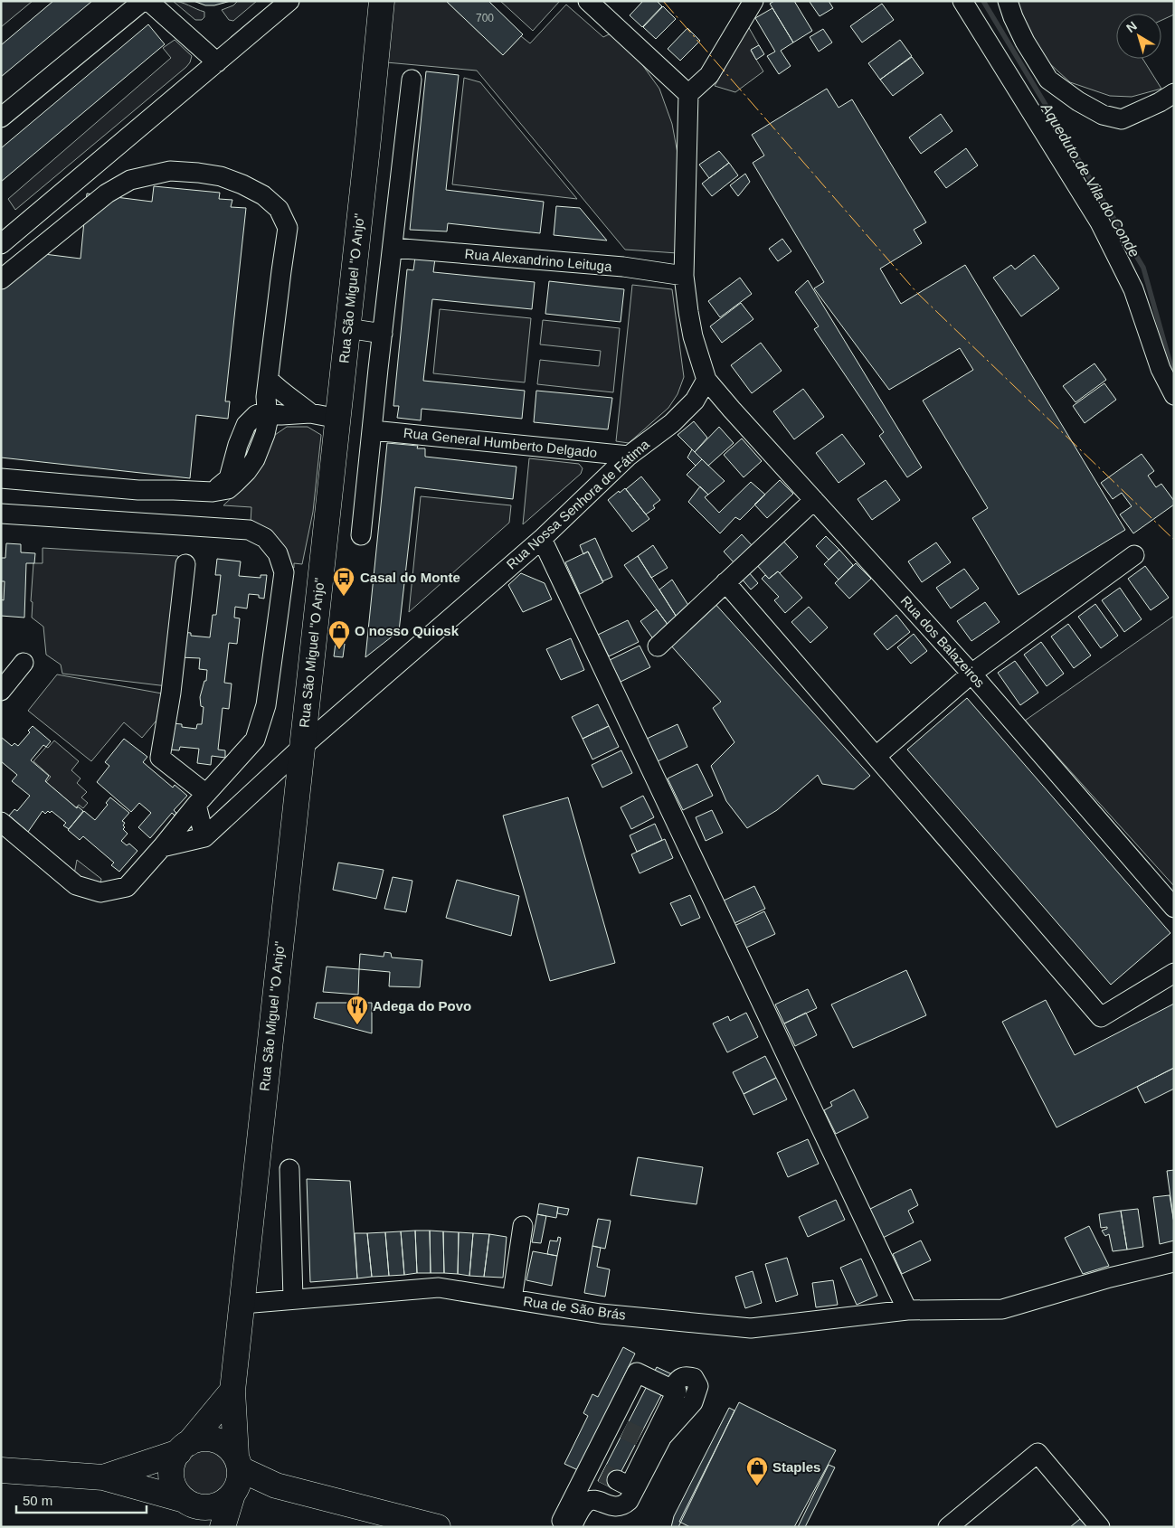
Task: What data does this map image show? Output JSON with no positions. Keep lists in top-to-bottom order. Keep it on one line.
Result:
{"streets":{"main road":["Rua São Miguel \"O Anjo\""],"street":["Rua Alexandrino Leituga","Rua General Humberto Delgado","Rua Nossa Senhora de Fátima","Rua dos Balazeiros","Rua de São Brás"]},"crossings":[["Rua São Miguel \"O Anjo\"","Rua Nossa Senhora de Fátima"],["Rua São Miguel \"O Anjo\"","Rua de São Brás"],["Rua General Humberto Delgado","Rua Nossa Senhora de Fátima"],["Rua Nossa Senhora de Fátima","Rua dos Balazeiros"]],"water":["Aqueduto de Vila do Conde"],"places":{"bus stop":["Casal do Monte"],"shop":["O nosso Quiosk","Staples"],"restaurant":["Adega do Povo"]},"house_numbers":["700"],"scale_bar":"50 m","north":"top left"}
